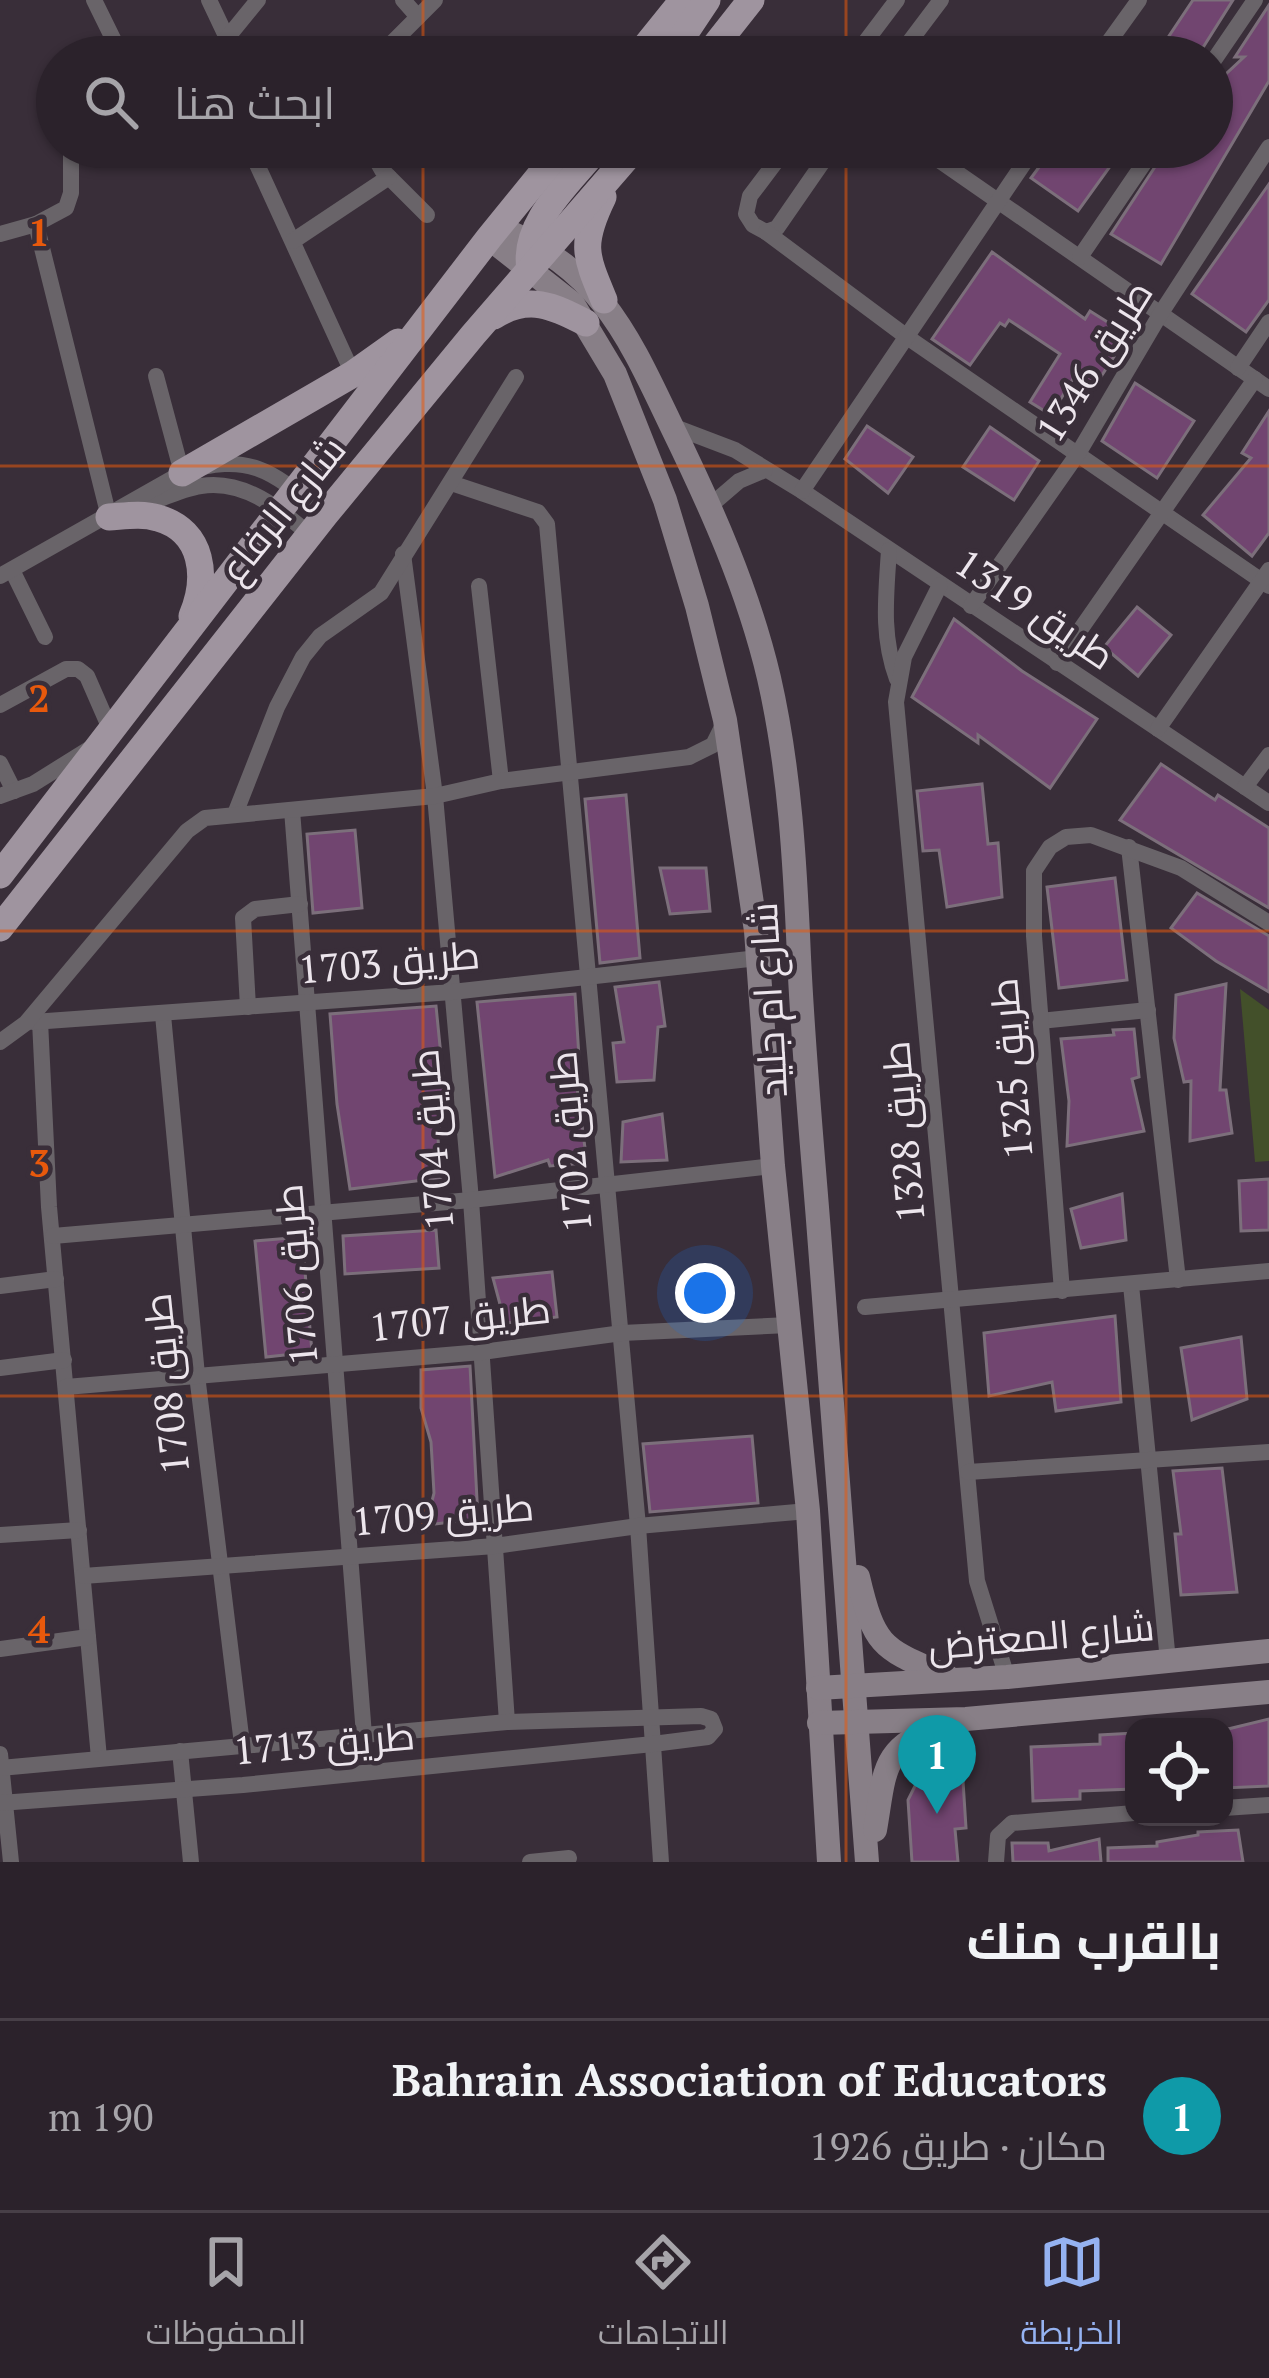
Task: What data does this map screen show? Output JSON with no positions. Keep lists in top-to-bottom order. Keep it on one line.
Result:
{"streets":{"main road":["شارع الرفاع"],"street":["طريق 1346","طريق 1319","طريق 1703","شارع ام جليد","طريق 1325","طريق 1328","طريق 1704","طريق 1702","طريق 1706","طريق 1707","طريق 1708","طريق 1709","شارع المعترض","طريق 1713"]},"crossings":[["طريق 1346","طريق 1319"],["شارع الرفاع","شارع ام جليد"],["طريق 1319","شارع ام جليد"],["طريق 1319","طريق 1328"],["طريق 1703","شارع ام جليد"],["طريق 1703","طريق 1704"],["طريق 1703","طريق 1702"],["طريق 1703","طريق 1706"],["طريق 1703","طريق 1708"],["شارع ام جليد","طريق 1707"],["شارع ام جليد","طريق 1709"],["شارع ام جليد","شارع المعترض"],["طريق 1328","شارع المعترض"],["طريق 1704","طريق 1707"],["طريق 1704","طريق 1709"],["طريق 1704","طريق 1713"],["طريق 1702","طريق 1707"],["طريق 1702","طريق 1709"],["طريق 1702","طريق 1713"],["طريق 1706","طريق 1707"],["طريق 1706","طريق 1709"],["طريق 1706","طريق 1713"],["طريق 1707","طريق 1708"],["طريق 1708","طريق 1709"],["طريق 1708","طريق 1713"]],"page":{"search":"ابحث هنا","pins":"1","heading":"بالقرب منك","list":[{"mark":"1","name":"Bahrain Association of Educators","note":"مكان · طريق 1926","value":"190 m"}],"nav":["الخريطة","الاتجاهات","المحفوظات"]},"grid":{"rows":["1","2","3","4"]}}
